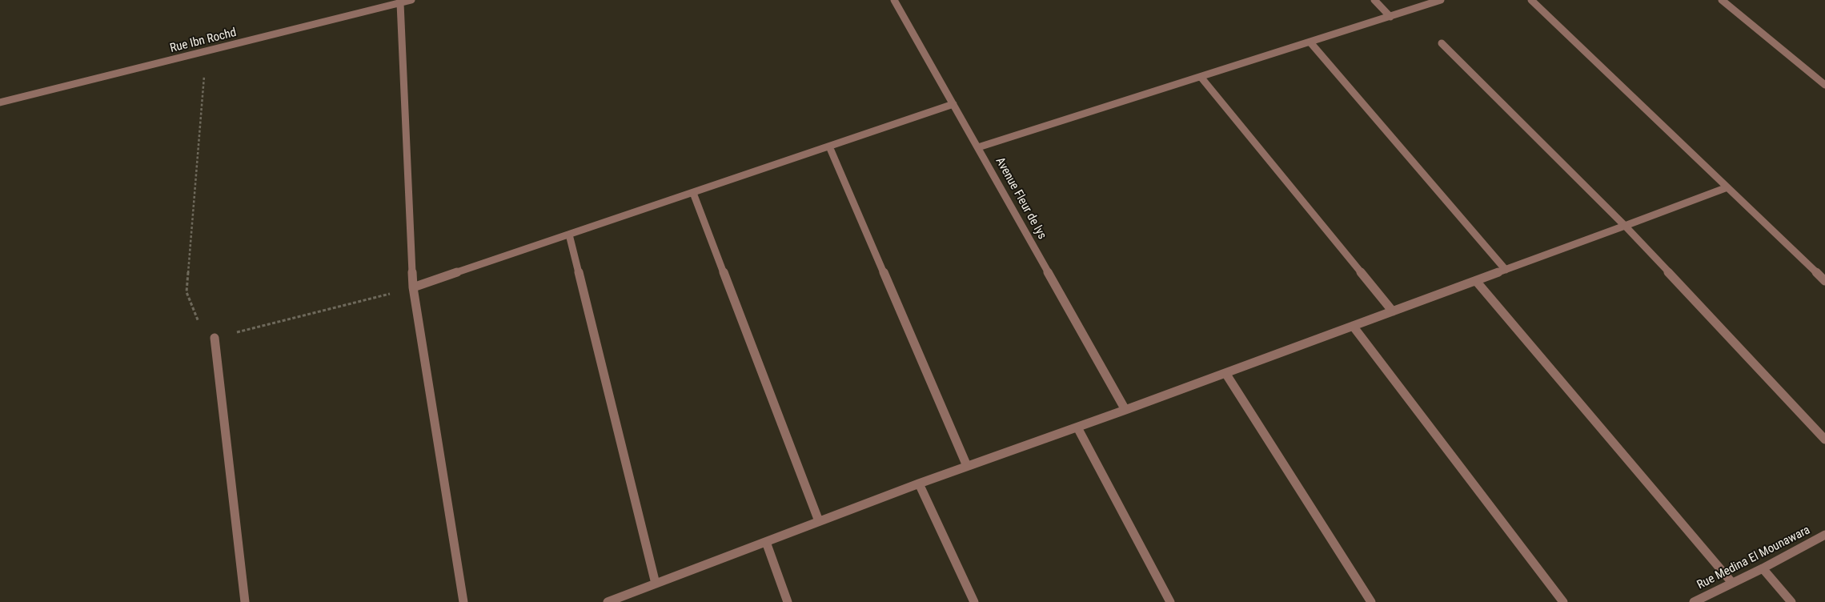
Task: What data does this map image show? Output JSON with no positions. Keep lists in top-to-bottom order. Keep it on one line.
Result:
{"streets":{"street":["Rue Ibn Rochd","Avenue Fleur de lys","Rue Medina El Mounawara"]}}
